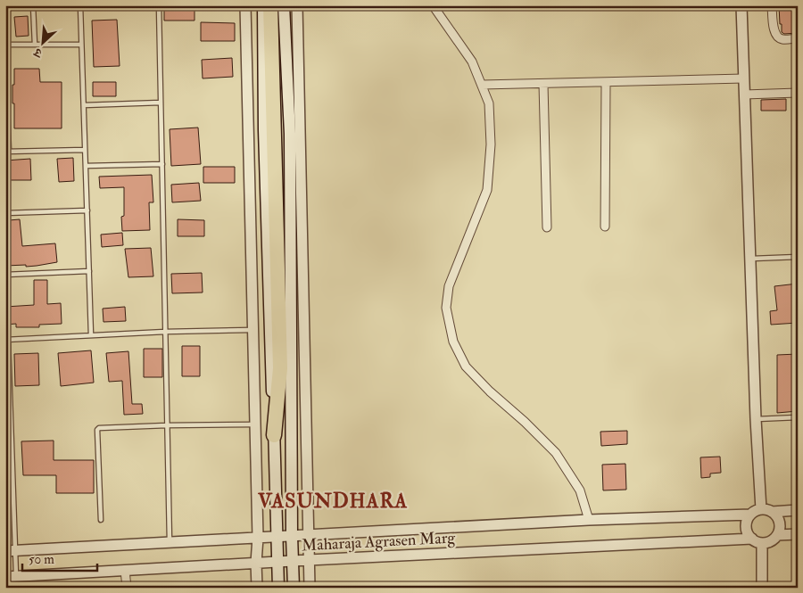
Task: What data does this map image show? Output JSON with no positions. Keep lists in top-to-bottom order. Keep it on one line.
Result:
{"streets":{"street":["Maharaja Agrasen Marg"]},"districts":["VASUNDHARA"],"scale_bar":"50 m","north":"bottom left"}
